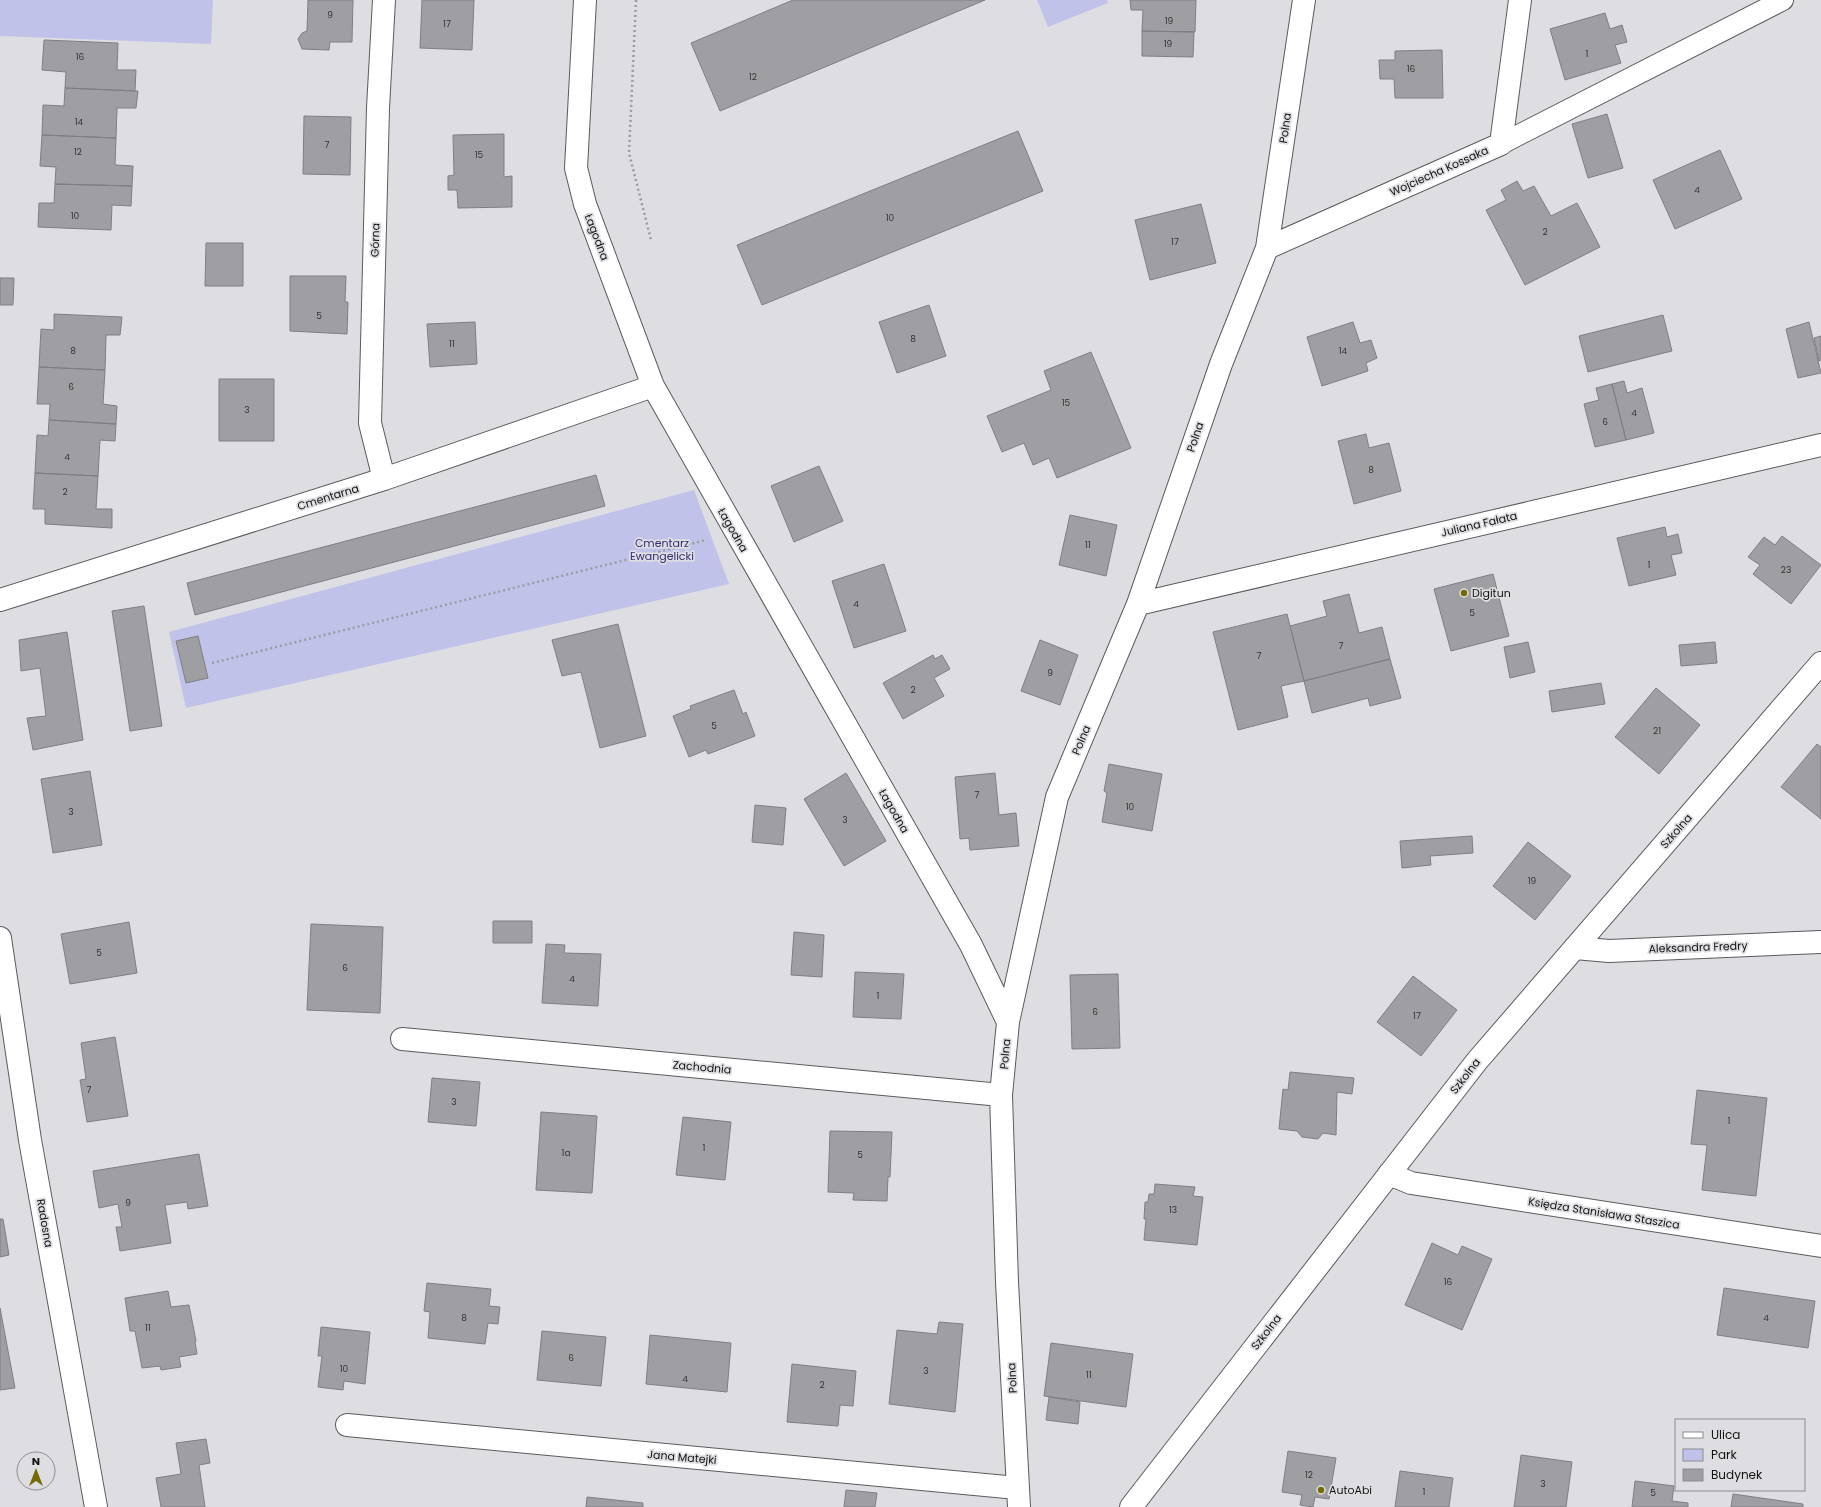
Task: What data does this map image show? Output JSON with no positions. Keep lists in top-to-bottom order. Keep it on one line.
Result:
{"streets":{"street":["Polna","Wojciecha Kossaka","Łagodna","Górna","Cmentarna","Juliana Fałata","Szkolna","Aleksandra Fredry","Zachodnia","Księdza Stanisława Staszica","Radosna","Jana Matejki"]},"crossings":[["Polna","Wojciecha Kossaka"],["Polna","Łagodna"],["Polna","Juliana Fałata"],["Polna","Zachodnia"],["Polna","Jana Matejki"],["Łagodna","Cmentarna"],["Górna","Cmentarna"],["Szkolna","Aleksandra Fredry"],["Szkolna","Księdza Stanisława Staszica"]],"parks":["Cmentarz Ewangelicki"],"places":["Digitun","AutoAbi"],"house_numbers":["9","19","17","19","1","16","16","12","14","7","12","15","4","10","10","2","17","5","8","11","8","14","6","15","3","4","6","4","8","2","11","1","23","4","5","7","7","9","2","5","21","7","10","3","3","19","5","6","4","1","6","17","7","3","1","1","1a","5","9","13","16","8","4","11","6","10","3","11","4","2","12","3","1","5"],"legend":["Ulica","Park","Budynek"],"north":"top"}
